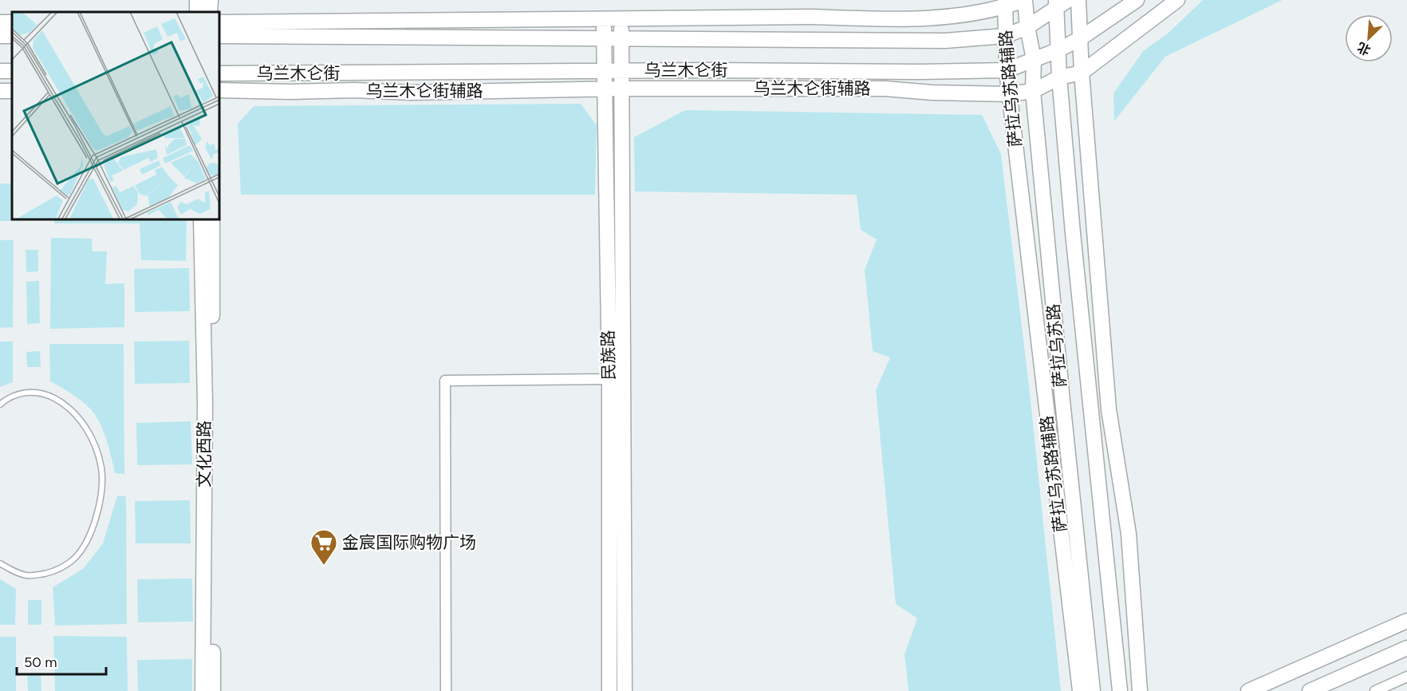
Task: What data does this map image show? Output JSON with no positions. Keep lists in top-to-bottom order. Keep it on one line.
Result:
{"streets":{"street":["乌兰木仑街","乌兰木仑街辅路","萨拉乌苏路辅路","萨拉乌苏路","民族路","文化西路"]},"crossings":[["乌兰木仑街","萨拉乌苏路辅路"],["乌兰木仑街","萨拉乌苏路"],["乌兰木仑街","民族路"],["乌兰木仑街辅路","萨拉乌苏路辅路"],["乌兰木仑街辅路","萨拉乌苏路"],["乌兰木仑街辅路","民族路"]],"places":{"supermarket":["金宸国际购物广场"]},"scale_bar":"50 m","north":"bottom left"}
